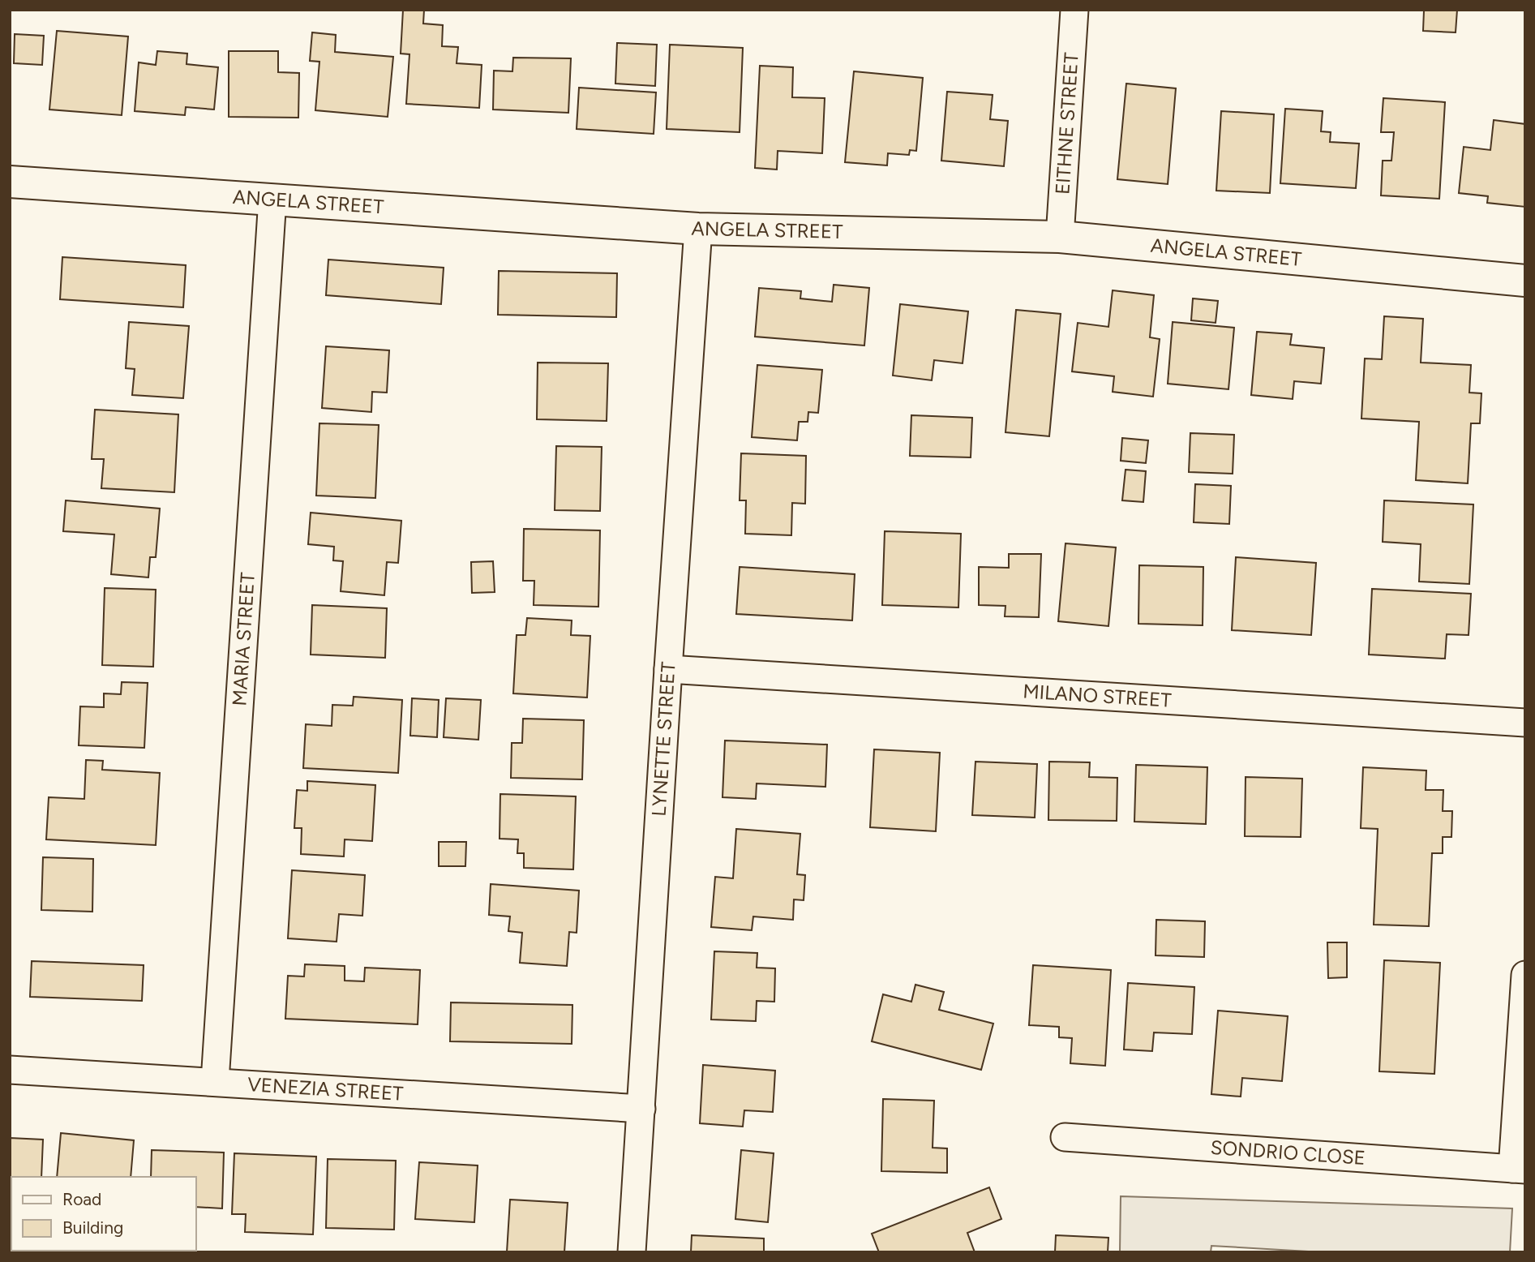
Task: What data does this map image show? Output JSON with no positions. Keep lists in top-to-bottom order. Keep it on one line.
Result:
{"streets":{"street":["EITHNE STREET","ANGELA STREET","MARIA STREET","MILANO STREET","LYNETTE STREET","VENEZIA STREET","SONDRIO CLOSE"]},"crossings":[["EITHNE STREET","ANGELA STREET"],["ANGELA STREET","MARIA STREET"],["ANGELA STREET","LYNETTE STREET"],["MARIA STREET","VENEZIA STREET"],["MILANO STREET","LYNETTE STREET"],["LYNETTE STREET","VENEZIA STREET"]],"legend":["Road","Building"]}
